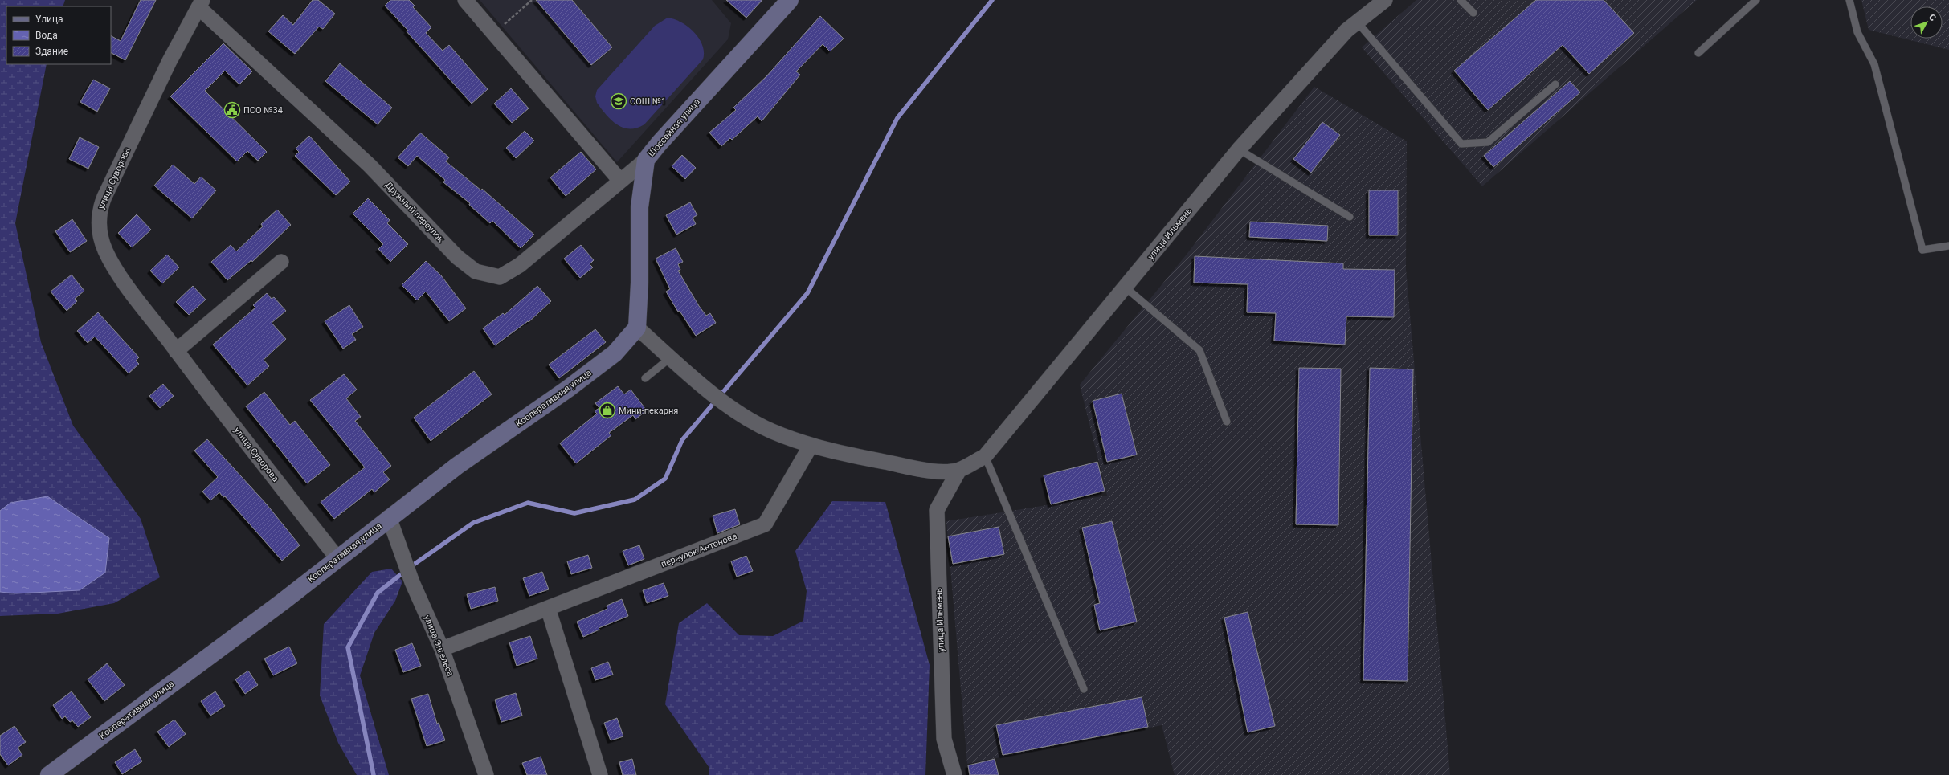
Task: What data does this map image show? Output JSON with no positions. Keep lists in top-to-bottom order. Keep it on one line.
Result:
{"streets":{"street":["Шоссейная улица","улица Суворова","Дружный переулок","улица Ильмень","Кооперативная улица","переулок Антонова","улица Энгельса"]},"crossings":[["Шоссейная улица","Дружный переулок"],["Шоссейная улица","улица Ильмень"],["Шоссейная улица","Кооперативная улица"],["улица Суворова","Дружный переулок"],["улица Суворова","Кооперативная улица"],["улица Ильмень","Кооперативная улица"],["улица Ильмень","переулок Антонова"],["Кооперативная улица","улица Энгельса"],["переулок Антонова","улица Энгельса"]],"places":{"school or university":["СОШ №1"],"public building":["ПСО №34"],"shop":["Мини-пекарня"]},"legend":["Улица","Вода","Здание"],"north":"top right"}
